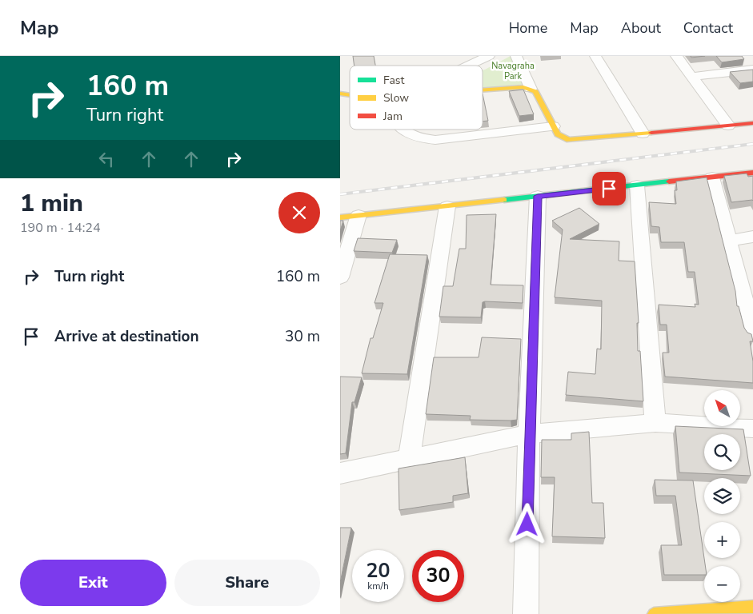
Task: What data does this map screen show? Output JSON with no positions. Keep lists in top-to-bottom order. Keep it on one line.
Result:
{"parks":["Navagraha Park"],"legend":["Fast","Slow","Jam"],"north":"top left","page":{"header":"Map","nav":["Home","Map","About","Contact"],"turn":["160 m","Turn right"],"heading":["1 min","190 m · 14:24"],"list":[{"name":"Turn right","value":"160 m"},{"name":"Arrive at destination","value":"30 m"}],"map_buttons":["+","−"],"speed":"20 km/h","limit":"30","buttons":["Exit","Share"]}}
